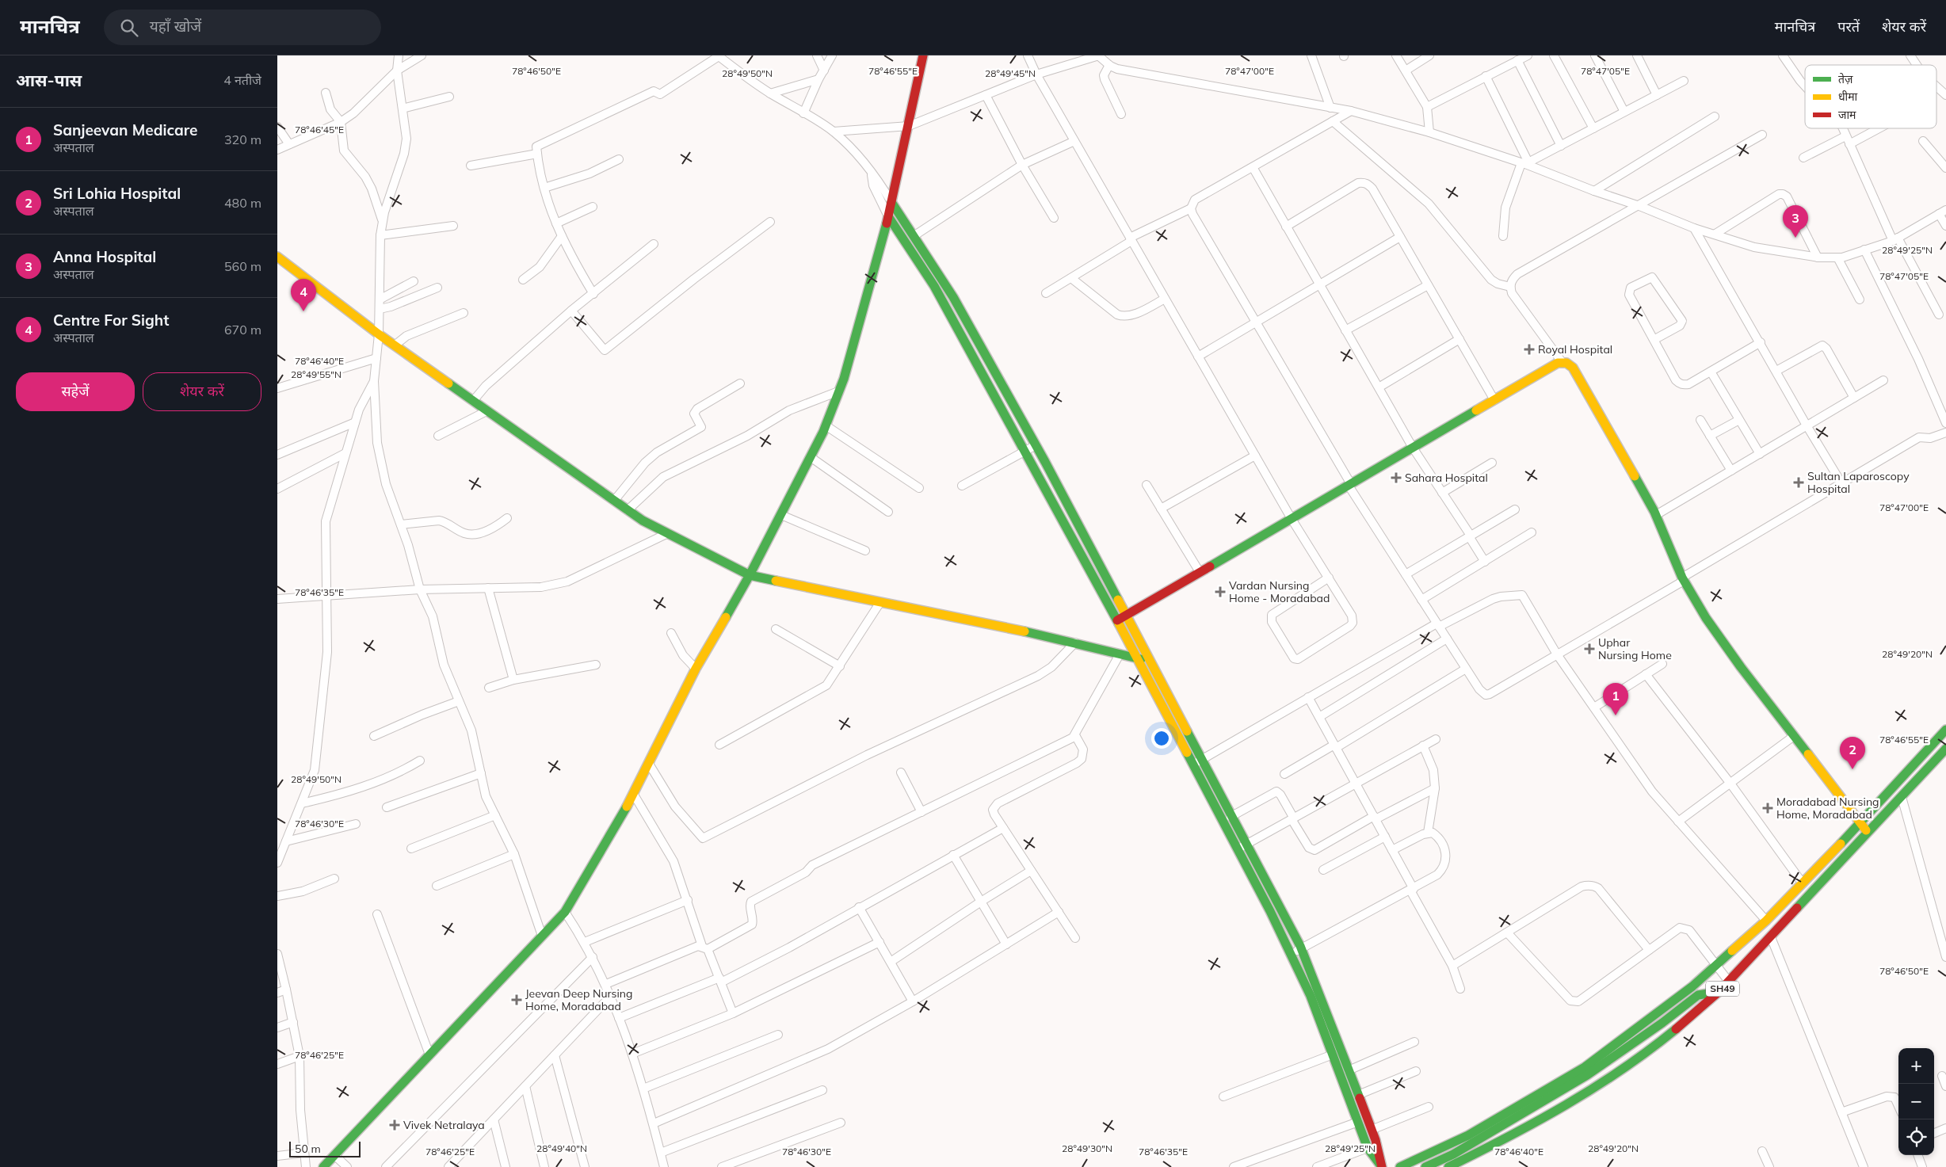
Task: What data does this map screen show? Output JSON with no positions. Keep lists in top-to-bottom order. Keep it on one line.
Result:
{"streets":{"main road":["SH49"]},"places":{"health":["Royal Hospital","Sahara Hospital","Sultan Laparoscopy Hospital","Vardan Nursing Home - Moradabad","Uphar Nursing Home","Moradabad Nursing Home, Moradabad","Jeevan Deep Nursing Home, Moradabad","Vivek Netralaya"]},"legend":["तेज़","धीमा","जाम"],"scale_bar":"50 m","page":{"header":"मानचित्र","search":"यहाँ खोजें","nav":["मानचित्र","परतें","शेयर करें"],"heading":["आस-पास","4 नतीजे"],"list":[{"mark":"1","name":"Sanjeevan Medicare","note":"अस्पताल","value":"320 m"},{"mark":"2","name":"Sri Lohia Hospital","note":"अस्पताल","value":"480 m"},{"mark":"3","name":"Anna Hospital","note":"अस्पताल","value":"560 m"},{"mark":"4","name":"Centre For Sight","note":"अस्पताल","value":"670 m"}],"pins":["3","4","1","2"],"buttons":["सहेजें","शेयर करें"],"map_buttons":["+","−"],"scale":"50 m"},"coordinates":["78°46'50\"E","78°46'55\"E","78°47'00\"E","78°47'05\"E","28°49'50\"N","28°49'45\"N","78°46'45\"E","28°49'25\"N","78°46'40\"E","28°49'55\"N","78°46'35\"E","28°49'20\"N","78°46'30\"E","78°46'25\"E","28°49'40\"N","28°49'30\"N"]}
